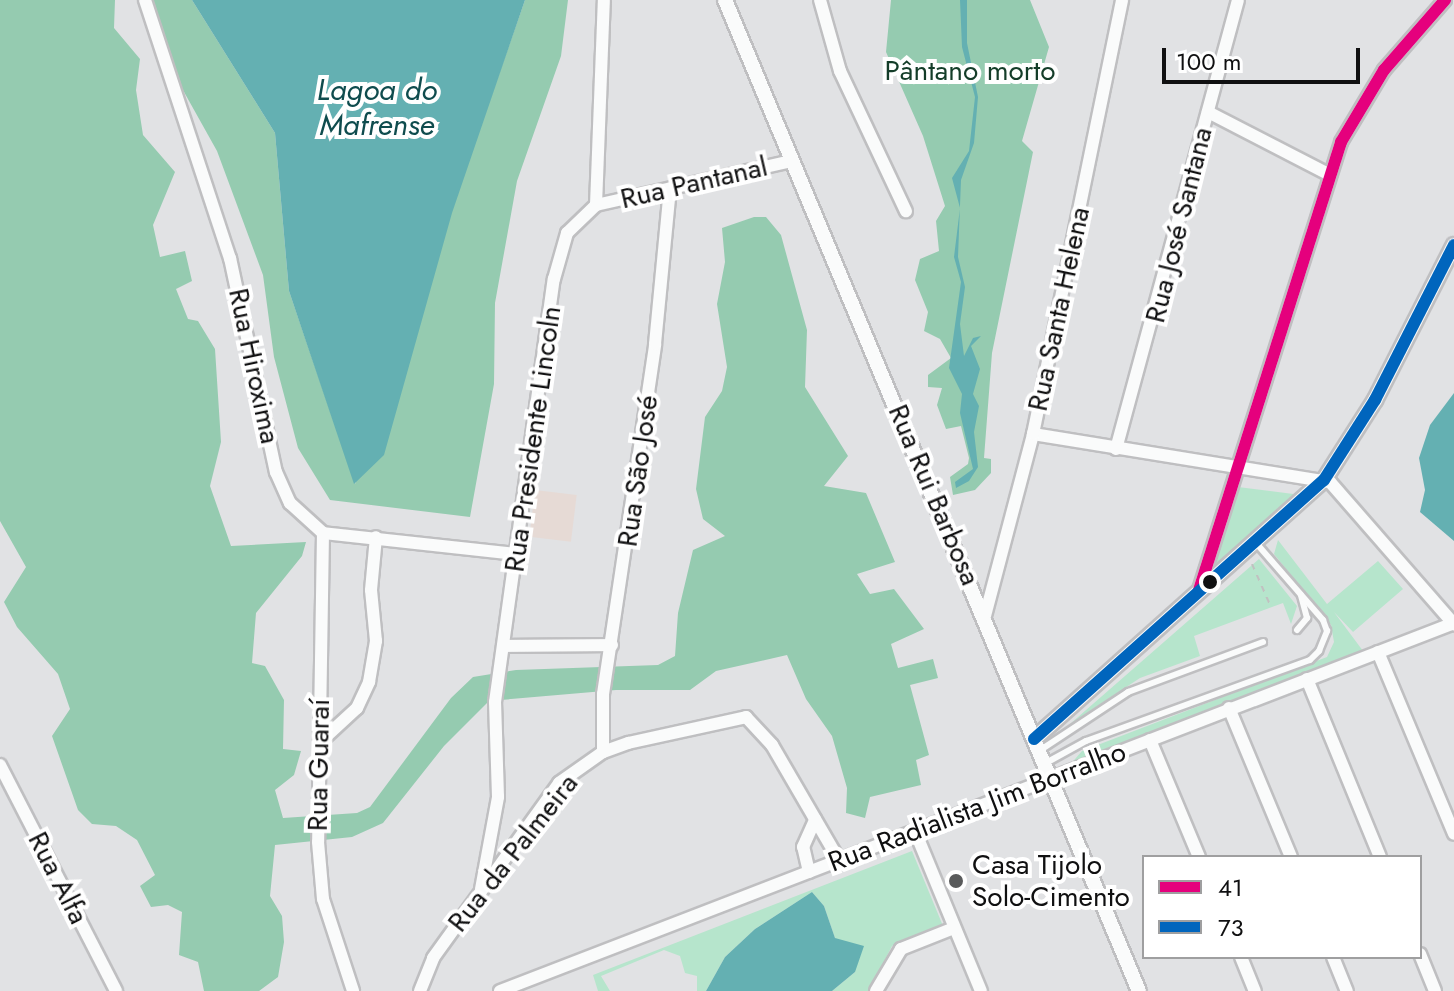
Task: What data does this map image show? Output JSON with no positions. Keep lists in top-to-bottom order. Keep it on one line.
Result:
{"streets":{"street":["Rua Pantanal","Rua José Santana","Rua Santa Helena","Rua Hiroxima","Rua Presidente Lincoln","Rua São José","Rua Rui Barbosa","Rua Guaraí","Rua Radialista Jim Borralho","Rua da Palmeira","Rua Alfa"]},"crossings":[["Rua Pantanal","Rua Presidente Lincoln"],["Rua Pantanal","Rua São José"],["Rua Pantanal","Rua Rui Barbosa"],["Rua Santa Helena","Rua Rui Barbosa"],["Rua Hiroxima","Rua Guaraí"],["Rua Presidente Lincoln","Rua da Palmeira"],["Rua São José","Rua da Palmeira"],["Rua Rui Barbosa","Rua Radialista Jim Borralho"],["Rua Radialista Jim Borralho","Rua da Palmeira"]],"water":["Lagoa do Mafrense"],"parks":["Pântano morto"],"places":["Casa Tijolo Solo-Cimento"],"lines":["transit line 41","transit line 73"],"legend":["41","73"],"scale_bar":"100 m"}
